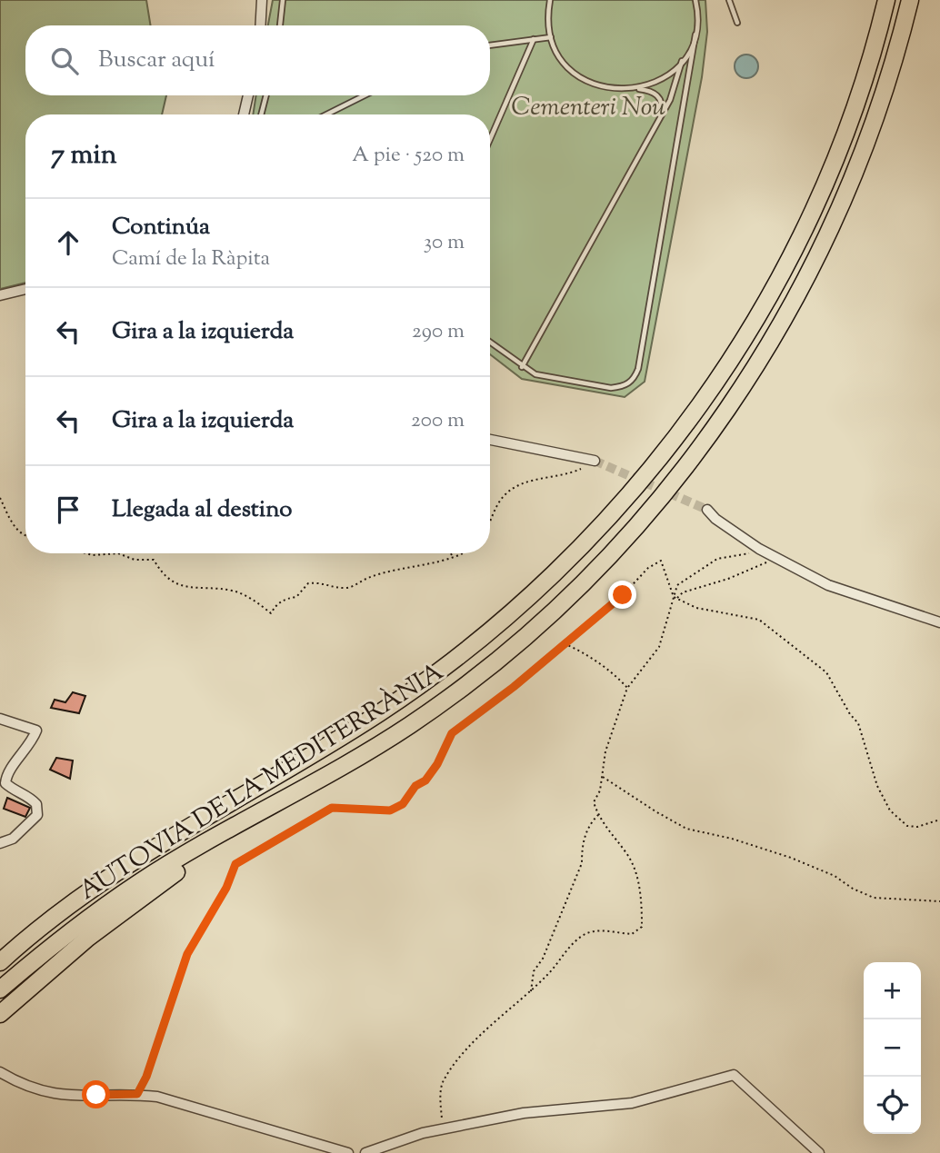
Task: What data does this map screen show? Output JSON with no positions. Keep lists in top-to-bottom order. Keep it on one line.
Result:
{"streets":{"highway":["AUTOVIA DE LA MEDITERRÀNIA"]},"parks":["Cementeri Nou"],"page":{"search":"Buscar aquí","heading":["7 min","A pie · 520 m"],"list":[["Continúa","Camí de la Ràpita","30 m"],["Gira a la izquierda","290 m"],["Gira a la izquierda","200 m"],"Llegada al destino"],"map_buttons":["+","−"]}}
